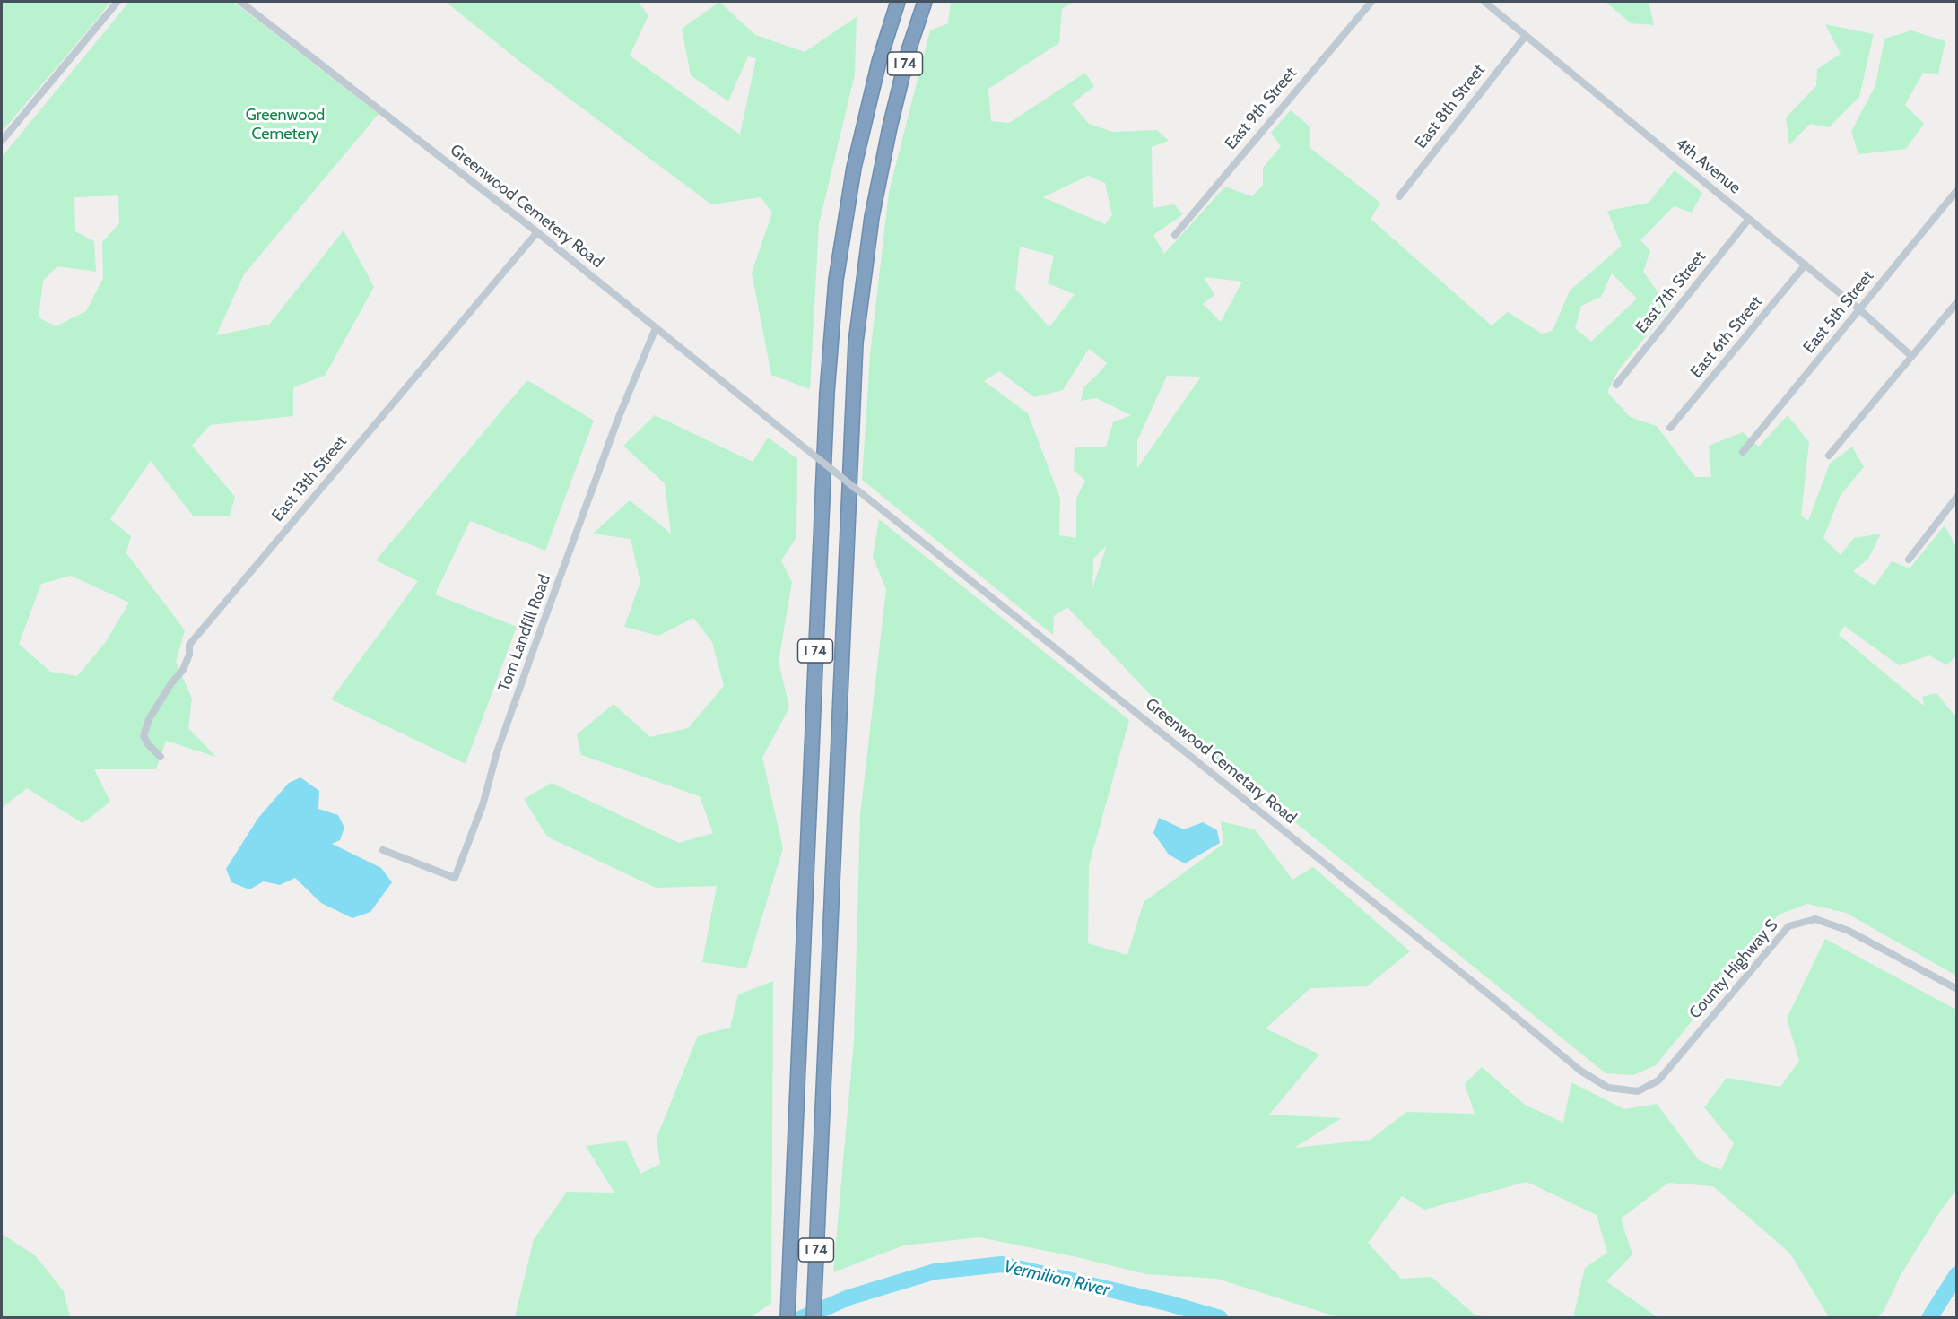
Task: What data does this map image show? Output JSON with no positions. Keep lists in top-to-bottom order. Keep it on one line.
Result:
{"streets":{"highway":["I 74"],"street":["East 8th Street","East 9th Street","4th Avenue","Greenwood Cemetery Road","East 7th Street","East 5th Street","East 6th Street","East 13th Street","Tom Landfill Road","Greenwood Cemetary Road","County Highway S"]},"crossings":[["East 8th Street","4th Avenue"],["4th Avenue","East 7th Street"],["4th Avenue","East 5th Street"],["4th Avenue","East 6th Street"],["Greenwood Cemetery Road","East 13th Street"],["Greenwood Cemetery Road","Tom Landfill Road"],["Greenwood Cemetery Road","Greenwood Cemetary Road"],["Greenwood Cemetary Road","County Highway S"]],"water":["Vermilion River"],"parks":["Greenwood Cemetery"]}
